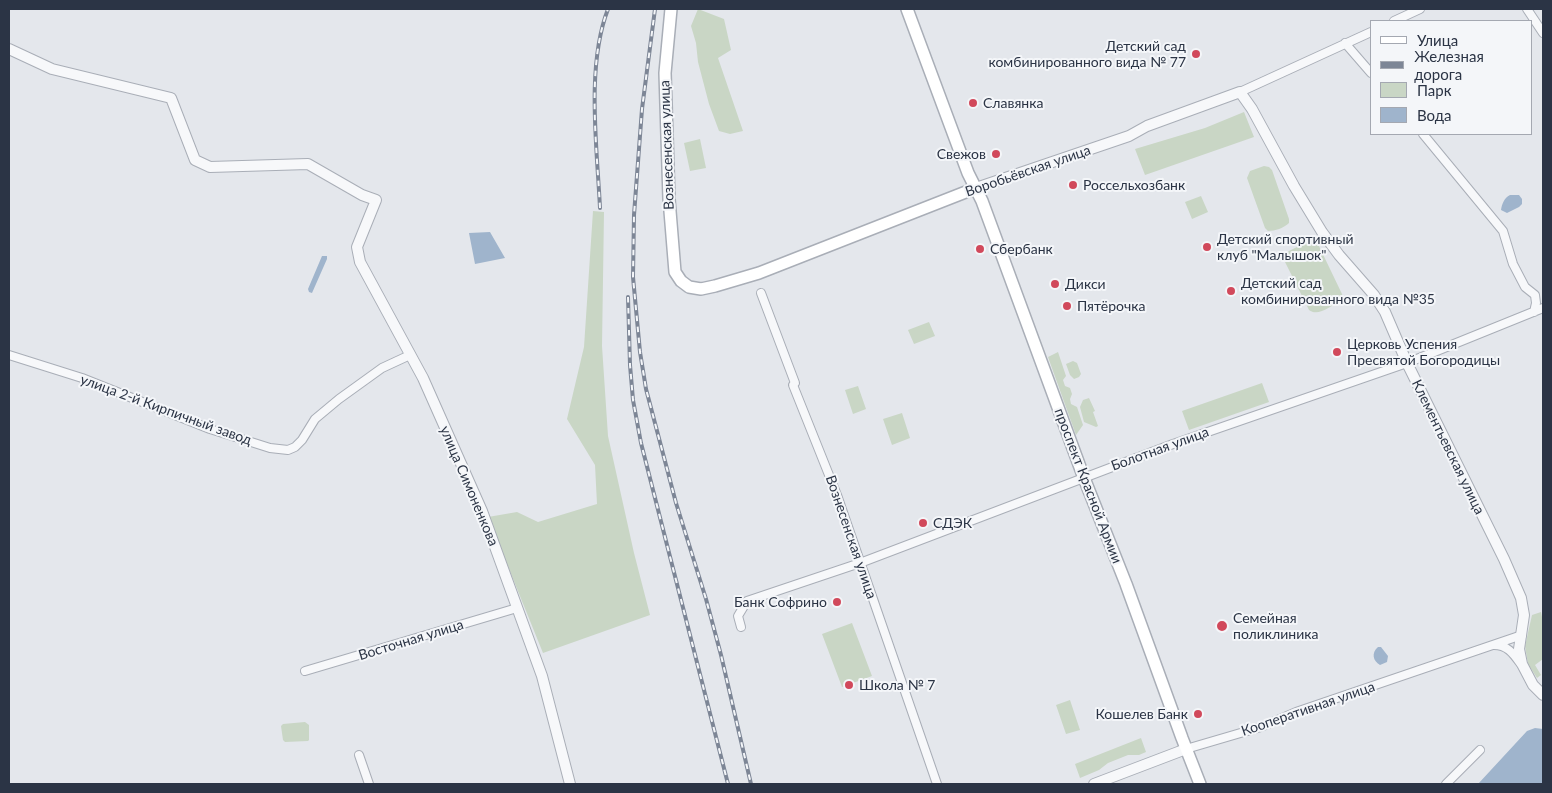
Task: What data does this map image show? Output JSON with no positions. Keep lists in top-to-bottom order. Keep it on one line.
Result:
{"streets":{"main road":["Вознесенская улица","Воробьёвская улица","проспект Красной Армии"],"street":["улица 2-й Кирпичный завод","Клементьевская улица","Болотная улица","улица Симоненкова","Восточная улица","Кооперативная улица"]},"crossings":[["Вознесенская улица","Воробьёвская улица"],["Вознесенская улица","Болотная улица"],["Воробьёвская улица","Клементьевская улица"],["Воробьёвская улица","проспект Красной Армии"],["улица 2-й Кирпичный завод","улица Симоненкова"],["Клементьевская улица","Болотная улица"],["Клементьевская улица","Кооперативная улица"],["Болотная улица","проспект Красной Армии"],["улица Симоненкова","Восточная улица"],["проспект Красной Армии","Кооперативная улица"]],"places":["Детский сад комбинированного вида № 77","Славянка","Свежов","Россельхозбанк","Детский спортивный клуб \"Малышок\"","Сбербанк","Дикси","Детский сад комбинированного вида №35","Пятёрочка","Церковь Успения Пресвятой Богородицы","СДЭК","Банк Софрино","Семейная поликлиника","Школа № 7","Кошелев Банк"],"legend":["Улица","Железная дорога","Парк","Вода"]}
